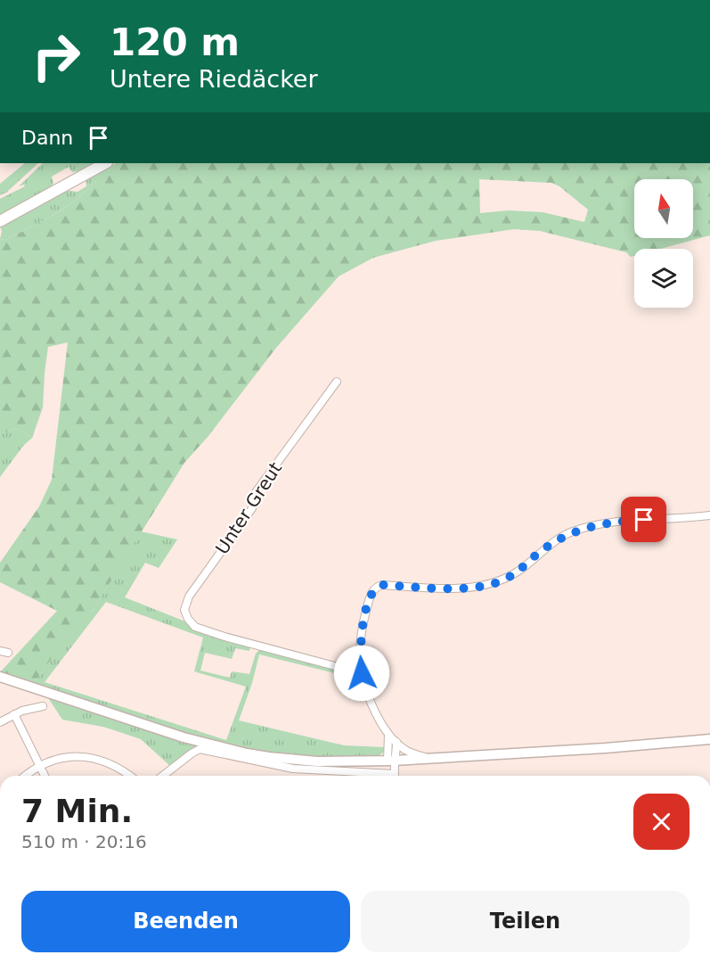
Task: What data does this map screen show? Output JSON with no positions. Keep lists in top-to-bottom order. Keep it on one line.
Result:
{"streets":{"street":["Unter Greut"]},"north":"top","page":{"turn":["120 m","Untere Riedäcker"],"then":"Dann","heading":["7 Min.","510 m · 20:16"],"buttons":["Beenden","Teilen"]}}
